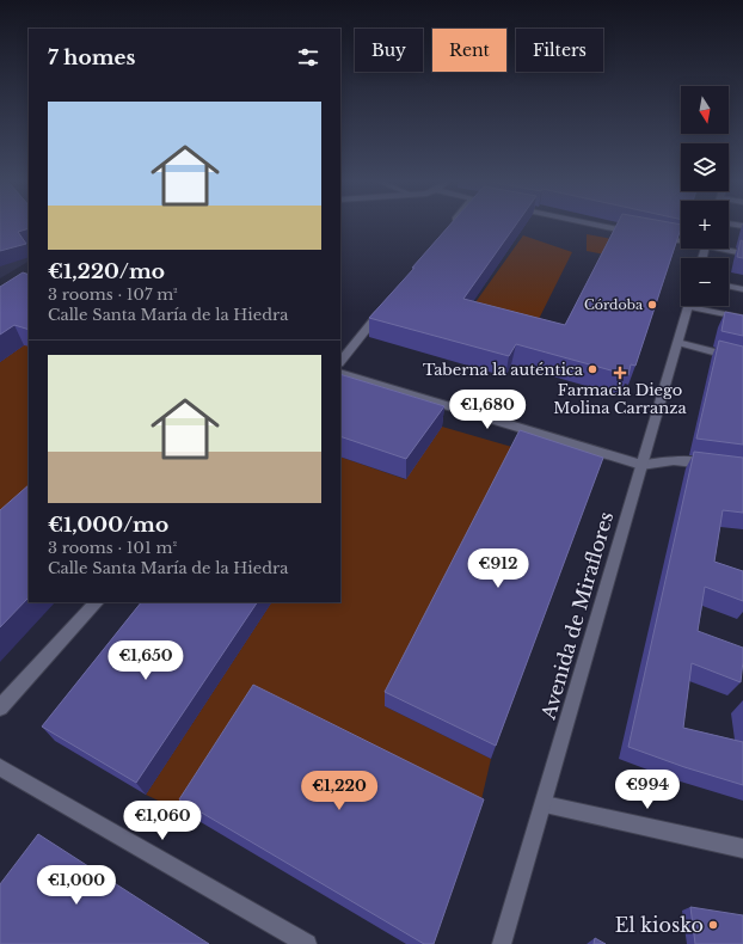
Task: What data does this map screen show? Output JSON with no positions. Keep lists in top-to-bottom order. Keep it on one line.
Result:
{"streets":{"street":["Avenida de Miraflores"]},"places":{"other":["Córdoba","Taberna la auténtica","El kiosko"],"health":["Farmacia Diego Molina Carranza"]},"north":"bottom","page":{"chip":["Buy","Rent","Filters"],"heading":"7 homes","map_buttons":["+","−"],"list":[{"name":"€1,220/mo","note":"3 rooms · 107 m² · Calle Santa María de la Hiedra"},{"name":"€1,000/mo","note":"3 rooms · 101 m² · Calle Santa María de la Hiedra"}],"price":["€1,680","€912","€1,650","€994","€1,220","€1,060","€1,000"]}}
